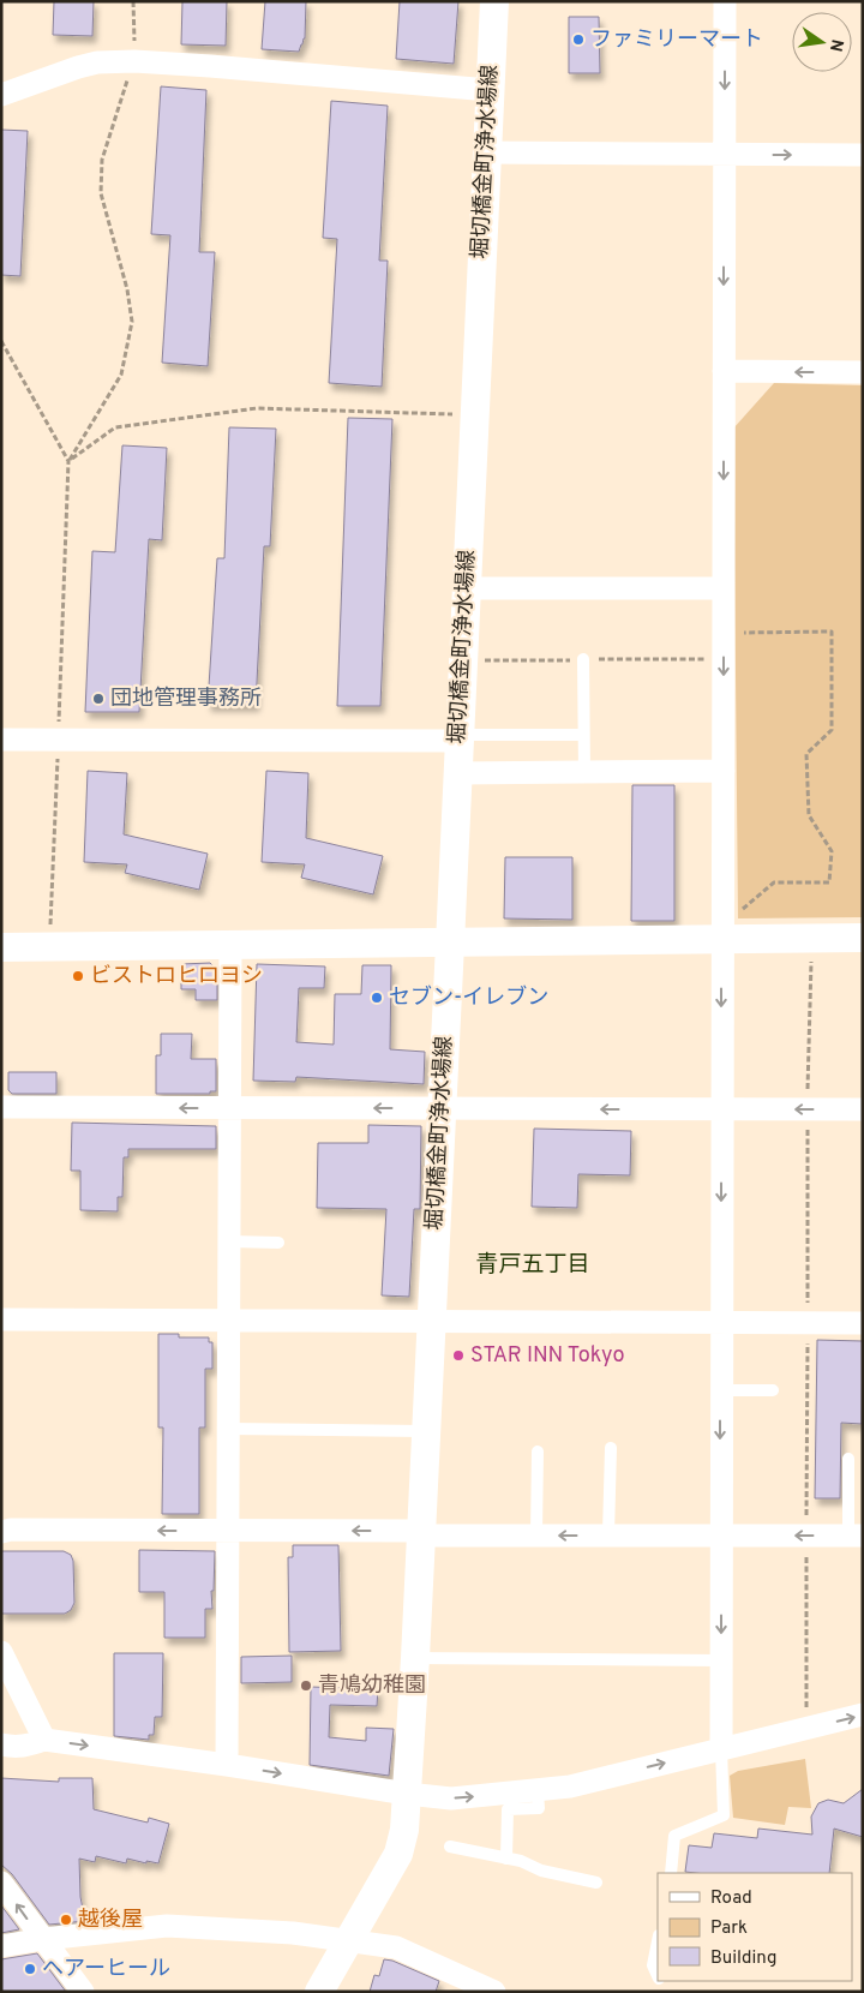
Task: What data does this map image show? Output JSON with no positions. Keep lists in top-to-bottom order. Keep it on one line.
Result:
{"streets":{"street":["堀切橋金町浄水場線"]},"districts":["青戸五丁目"],"places":["ファミリーマート","団地管理事務所","ビストロヒロヨシ","セブン-イレブン","STAR INN Tokyo","青鳩幼稚園","越後屋","ヘアーヒール"],"legend":["Road","Park","Building"],"north":"right"}
